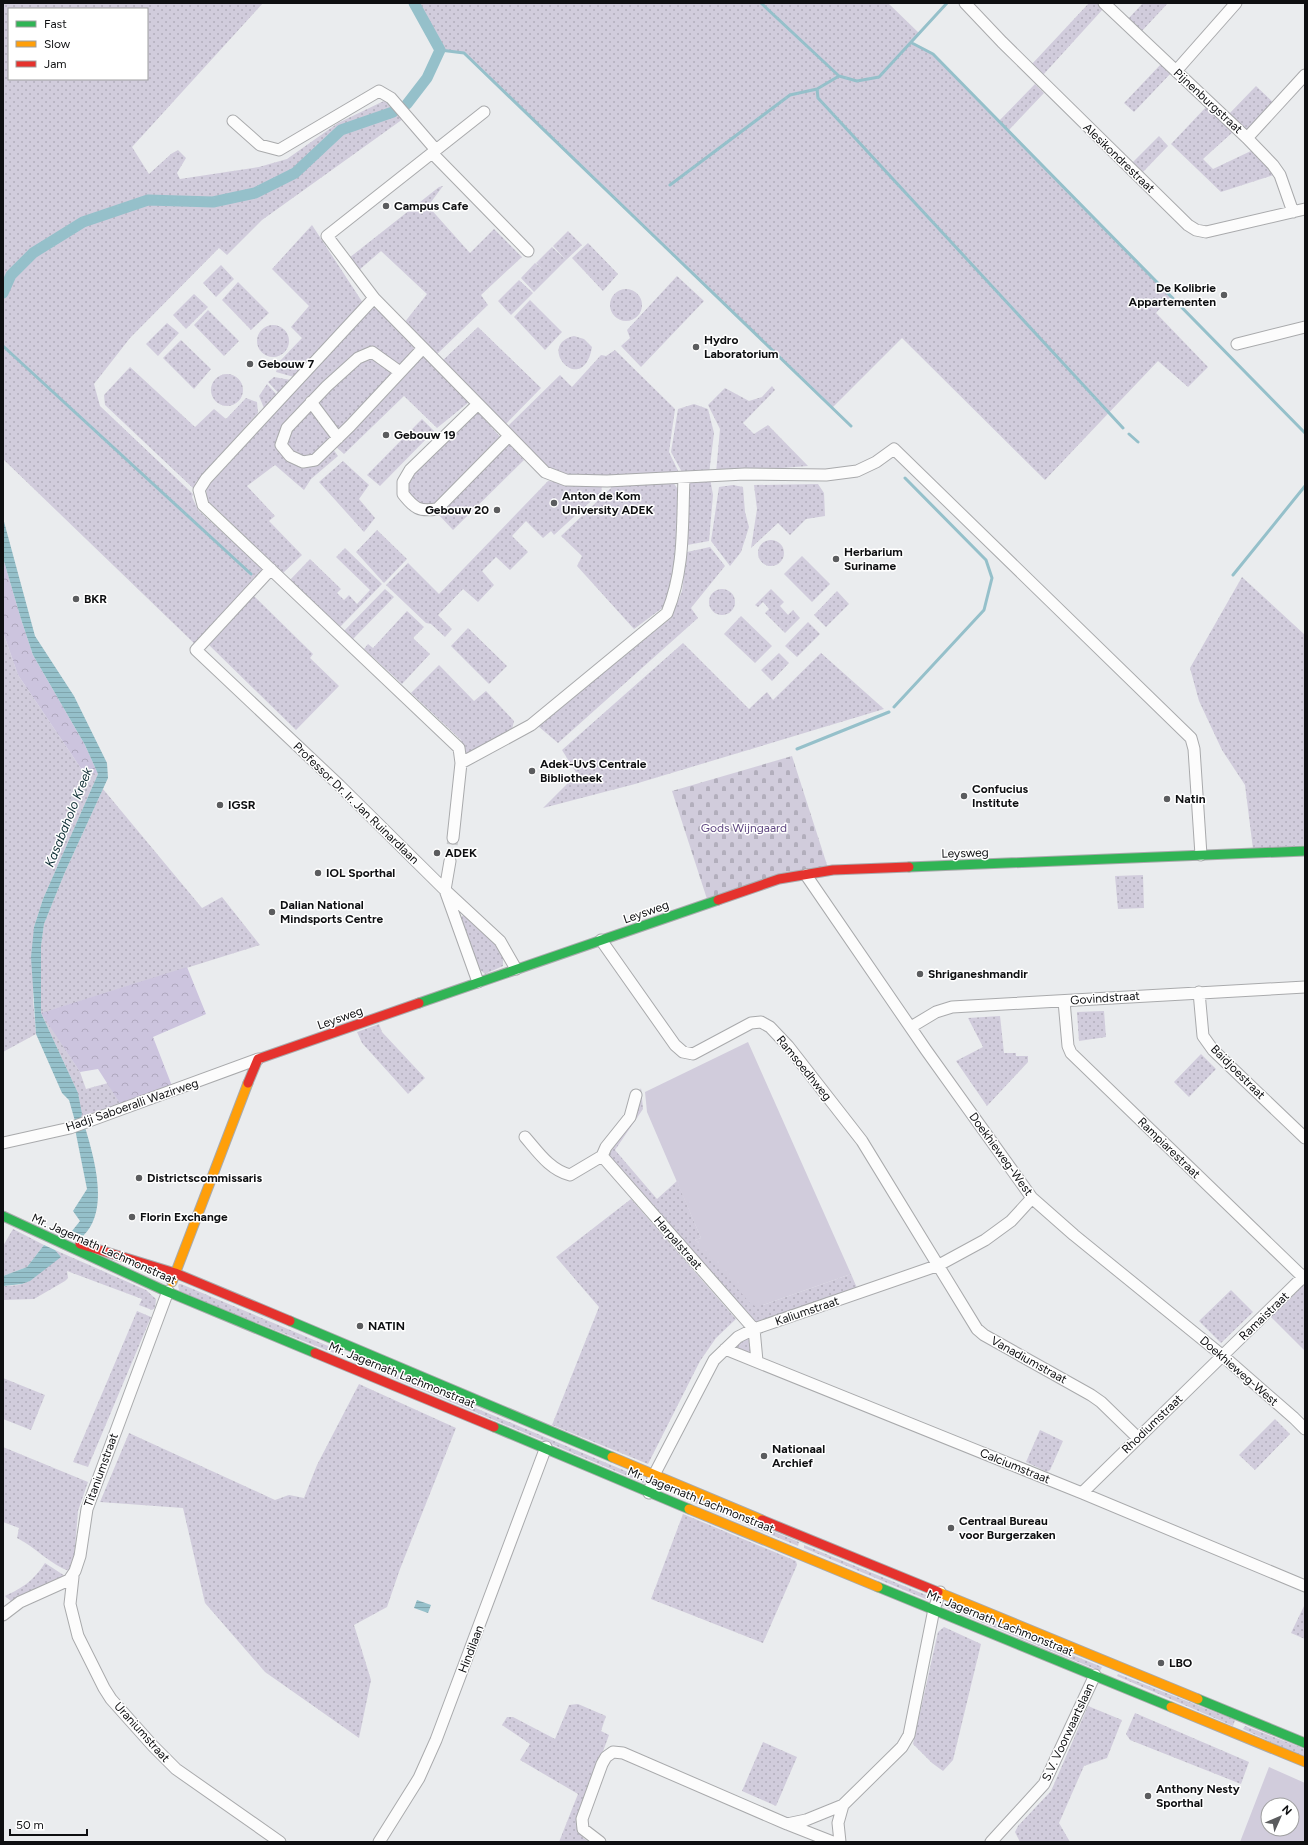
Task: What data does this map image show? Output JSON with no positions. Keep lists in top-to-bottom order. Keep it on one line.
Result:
{"streets":{"main road":["Leysweg","Mr. Jagernath Lachmonstraat"],"street":["Pijnenburgstraat","Alesikondrestraat","Professor Dr. Ir. Jan Ruinardlaan","Govindstraat","Ramsoedhweg","Baidjoestraat","Hadji Saboeralli Wazirweg","Rampiarestraat","Doekhieweg-West","Harpalstraat","Kaliumstraat","Ramaistraat","Vanadiumstraat","Rhodiumstraat","Calciumstraat","Titaniumstraat","Hindilaan","Uraniumstraat","S.V. Voorwaartslaan"]},"crossings":[["Pijnenburgstraat","Alesikondrestraat"],["Professor Dr. Ir. Jan Ruinardlaan","Leysweg"],["Leysweg","Ramsoedhweg"],["Leysweg","Hadji Saboeralli Wazirweg"],["Leysweg","Doekhieweg-West"],["Govindstraat","Baidjoestraat"],["Govindstraat","Rampiarestraat"],["Govindstraat","Doekhieweg-West"],["Ramsoedhweg","Kaliumstraat"],["Ramsoedhweg","Vanadiumstraat"],["Rampiarestraat","Ramaistraat"],["Doekhieweg-West","Kaliumstraat"],["Doekhieweg-West","Ramaistraat"],["Doekhieweg-West","Rhodiumstraat"],["Harpalstraat","Kaliumstraat"],["Mr. Jagernath Lachmonstraat","Kaliumstraat"],["Mr. Jagernath Lachmonstraat","Titaniumstraat"],["Mr. Jagernath Lachmonstraat","Hindilaan"],["Mr. Jagernath Lachmonstraat","S.V. Voorwaartslaan"],["Kaliumstraat","Vanadiumstraat"],["Kaliumstraat","Calciumstraat"],["Ramaistraat","Rhodiumstraat"],["Vanadiumstraat","Rhodiumstraat"],["Rhodiumstraat","Calciumstraat"],["Titaniumstraat","Uraniumstraat"]],"water":["Kasabaholo Kreek"],"parks":["Gods Wijngaard"],"places":["Campus Cafe","De Kolibrie Appartementen","Hydro Laboratorium","Gebouw 7","Gebouw 19","Anton de Kom University ADEK","Gebouw 20","Herbarium Suriname","BKR","Adek-UvS Centrale Bibliotheek","Confucius Institute","Natin","IGSR","ADEK","IOL Sporthal","Dalian National Mindsports Centre","Shriganeshmandir","Districtscommissaris","Florin Exchange","NATIN","Nationaal Archief","Centraal Bureau voor Burgerzaken","LBO","Anthony Nesty Sporthal"],"legend":["Fast","Slow","Jam"],"scale_bar":"50 m","north":"top right"}
